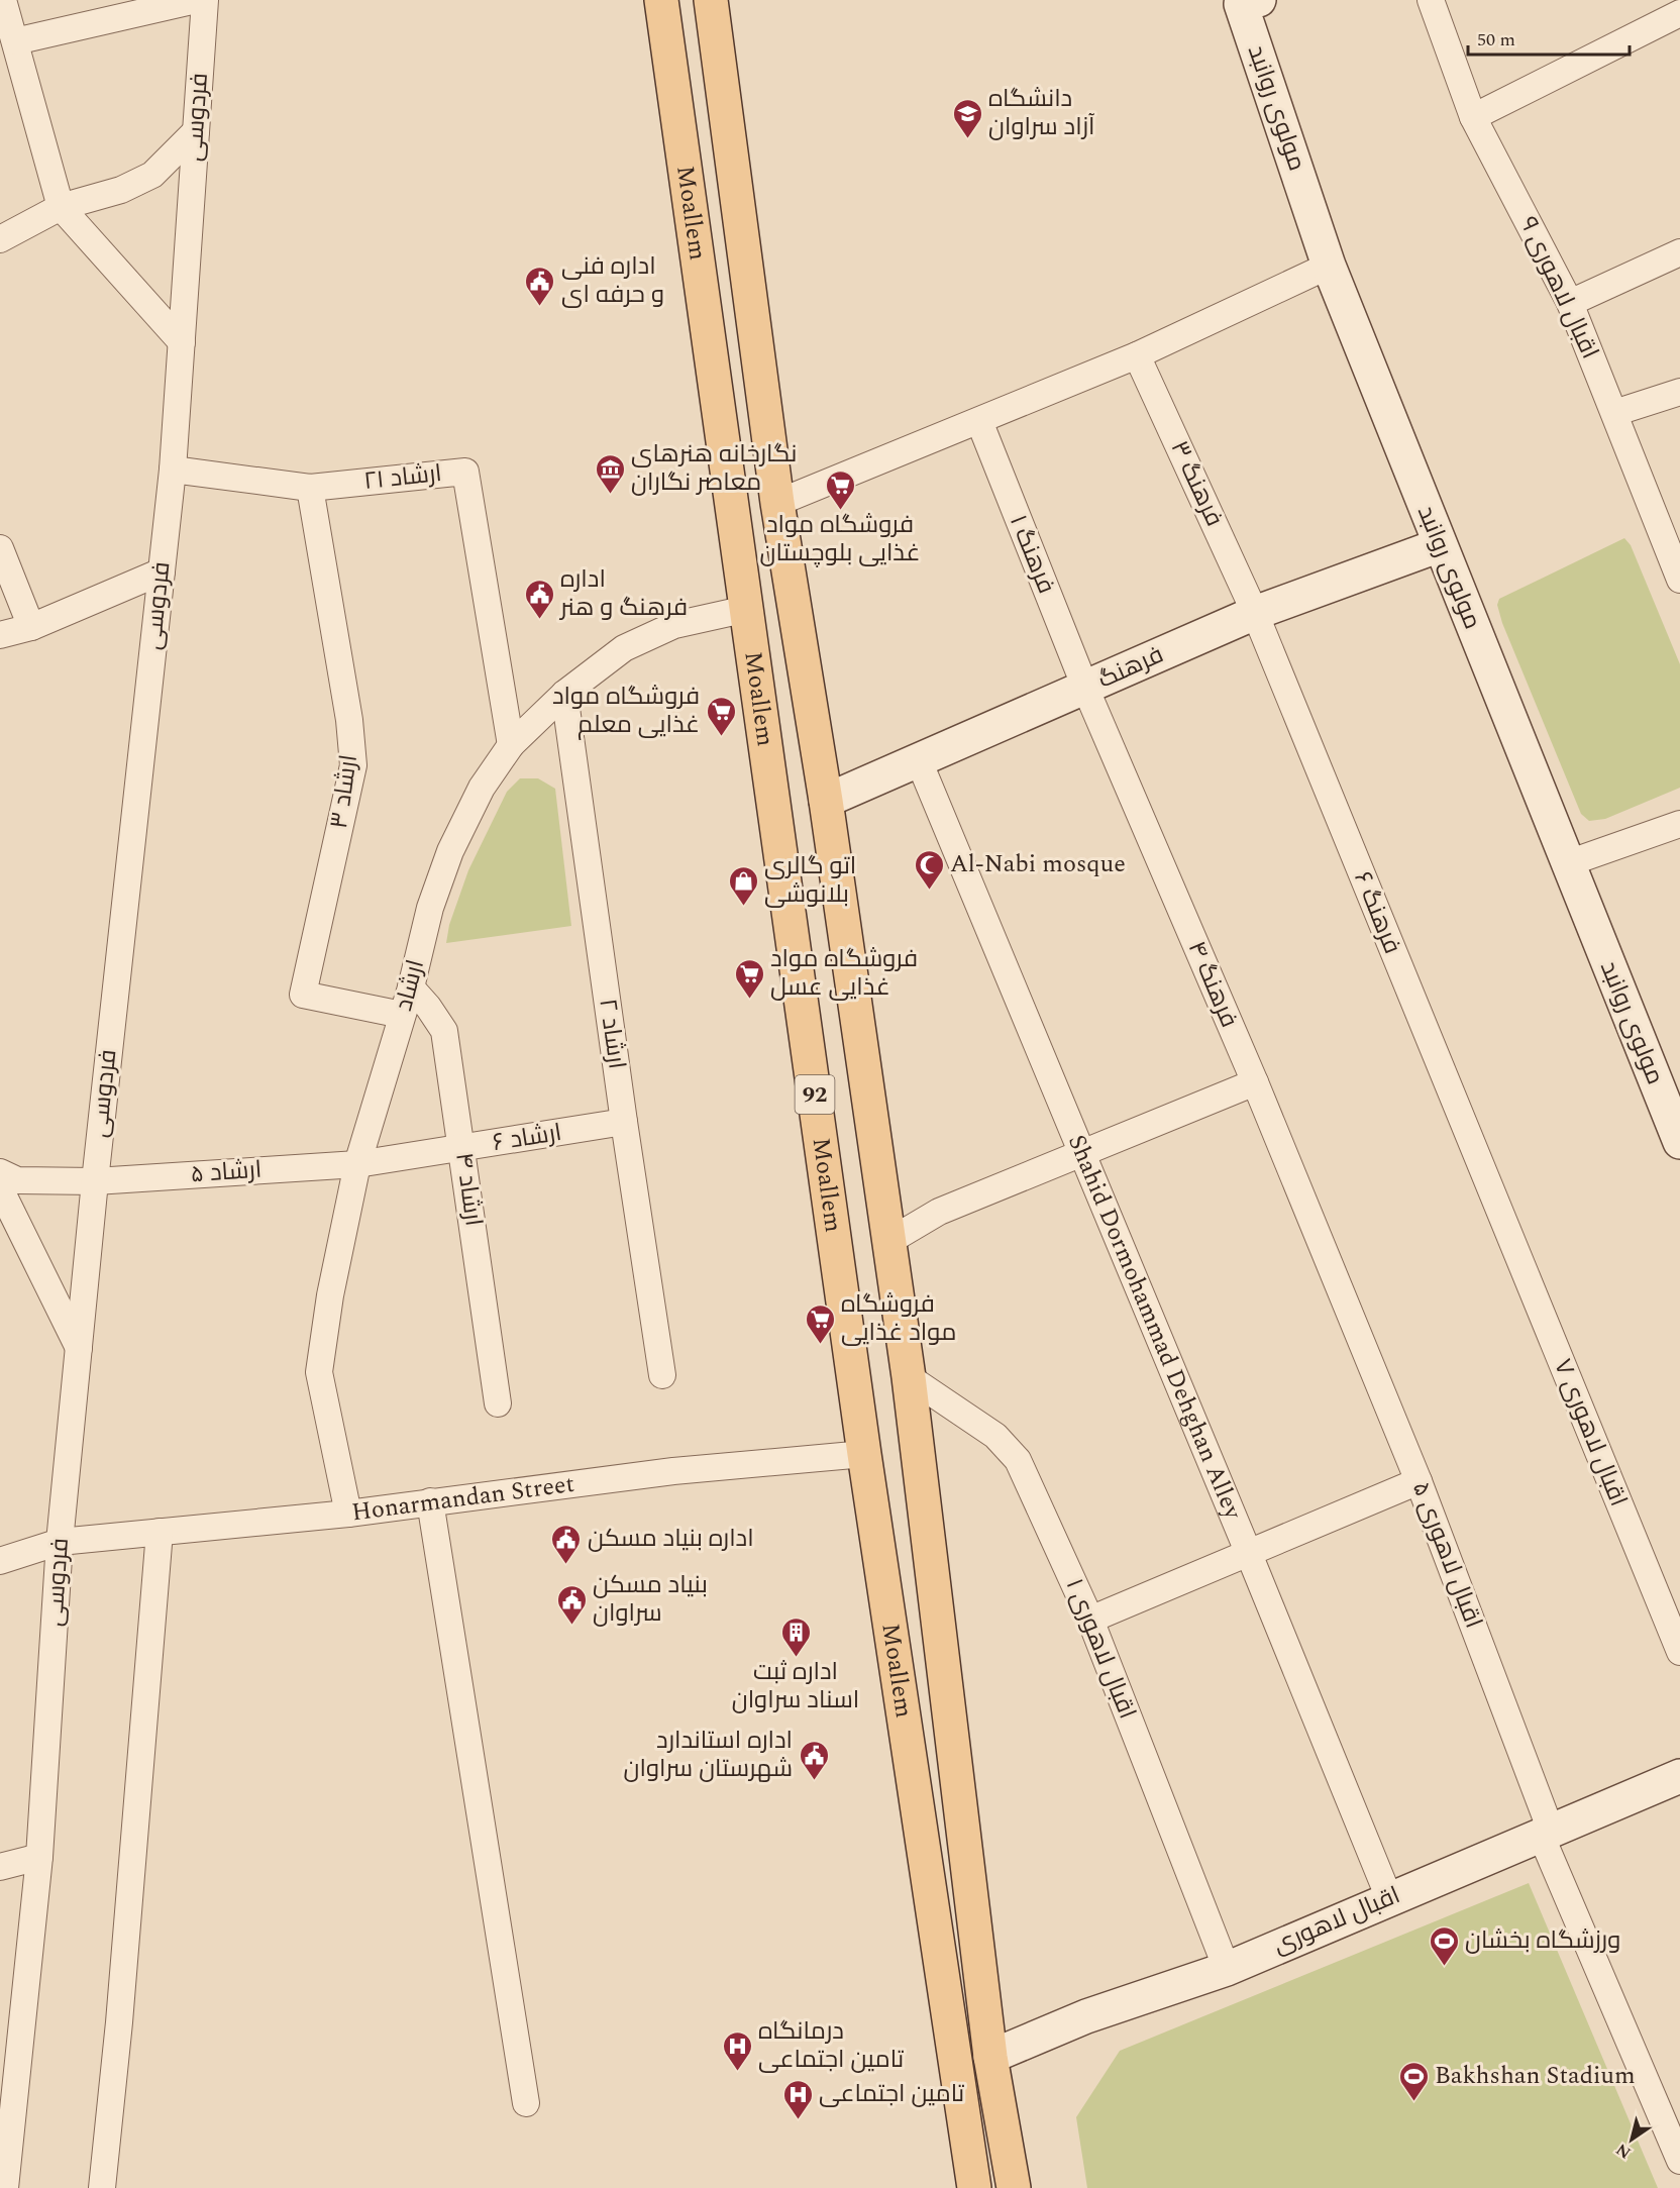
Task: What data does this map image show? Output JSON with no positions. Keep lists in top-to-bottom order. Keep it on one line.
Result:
{"streets":{"main road":["Moallem","92"],"street":["مولوی روانبد","فردوسی","اقبال لاهوری ۹","ارشاد ۲۱","فرهنگ ۳","فرهنگ ۱","فرهنگ","ارشاد ۳","فرهنگ ۶","فرهنگ ۴","ارشاد","ارشاد ۲","ارشاد ۶","ارشاد ۵","ارشاد ۴","Shahid Dormohammad Dehghan Alley","اقبال لاهوری ۷","Honarmandan Street","اقبال لاهوری ۵","اقبال لاهوری ۱","اقبال لاهوری"]},"crossings":[["مولوی روانبد","فرهنگ"],["فردوسی","ارشاد ۲۱"],["فردوسی","ارشاد ۵"],["فردوسی","Honarmandan Street"],["Moallem","فرهنگ"],["Moallem","ارشاد"],["Moallem","Honarmandan Street"],["Moallem","اقبال لاهوری ۱"],["Moallem","اقبال لاهوری"],["ارشاد ۲۱","ارشاد ۳"],["ارشاد ۲۱","ارشاد"],["فرهنگ ۳","فرهنگ"],["فرهنگ ۳","فرهنگ ۶"],["فرهنگ ۱","فرهنگ"],["فرهنگ ۱","فرهنگ ۴"],["فرهنگ","فرهنگ ۶"],["فرهنگ","فرهنگ ۴"],["فرهنگ","Shahid Dormohammad Dehghan Alley"],["ارشاد ۳","ارشاد"],["فرهنگ ۶","اقبال لاهوری ۷"],["فرهنگ ۴","اقبال لاهوری ۵"],["ارشاد","ارشاد ۲"],["ارشاد","ارشاد ۶"],["ارشاد","ارشاد ۵"],["ارشاد","ارشاد ۴"],["ارشاد","Honarmandan Street"],["ارشاد ۲","ارشاد ۶"],["ارشاد ۶","ارشاد ۵"],["ارشاد ۶","ارشاد ۴"],["Shahid Dormohammad Dehghan Alley","اقبال لاهوری"],["اقبال لاهوری ۵","اقبال لاهوری"],["اقبال لاهوری ۱","اقبال لاهوری"]],"places":{"school or university":["دانشگاه آزاد سراوان"],"public building":["اداره فنی و حرفه ای","اداره فرهنگ و هنر","اداره بنیاد مسکن","بنیاد مسکن سراوان","اداره استاندارد شهرستان سراوان"],"museum":["نگارخانه هنرهای معاصر نگاران"],"supermarket":["فروشگاه مواد غذایی بلوچستان","فروشگاه مواد غذایی معلم","فروشگاه مواد غذایی عسل","فروشگاه مواد غذایی"],"mosque":["Al-Nabi mosque"],"shop":["اتو گالری بلانوشی"],"building":["اداره ثبت اسناد سراوان"],"sports":["ورزشگاه بخشان","Bakhshan Stadium"],"hospital":["درمانگاه تامین اجتماعی","تامین اجتماعی"]},"scale_bar":"50 m","north":"bottom left"}
